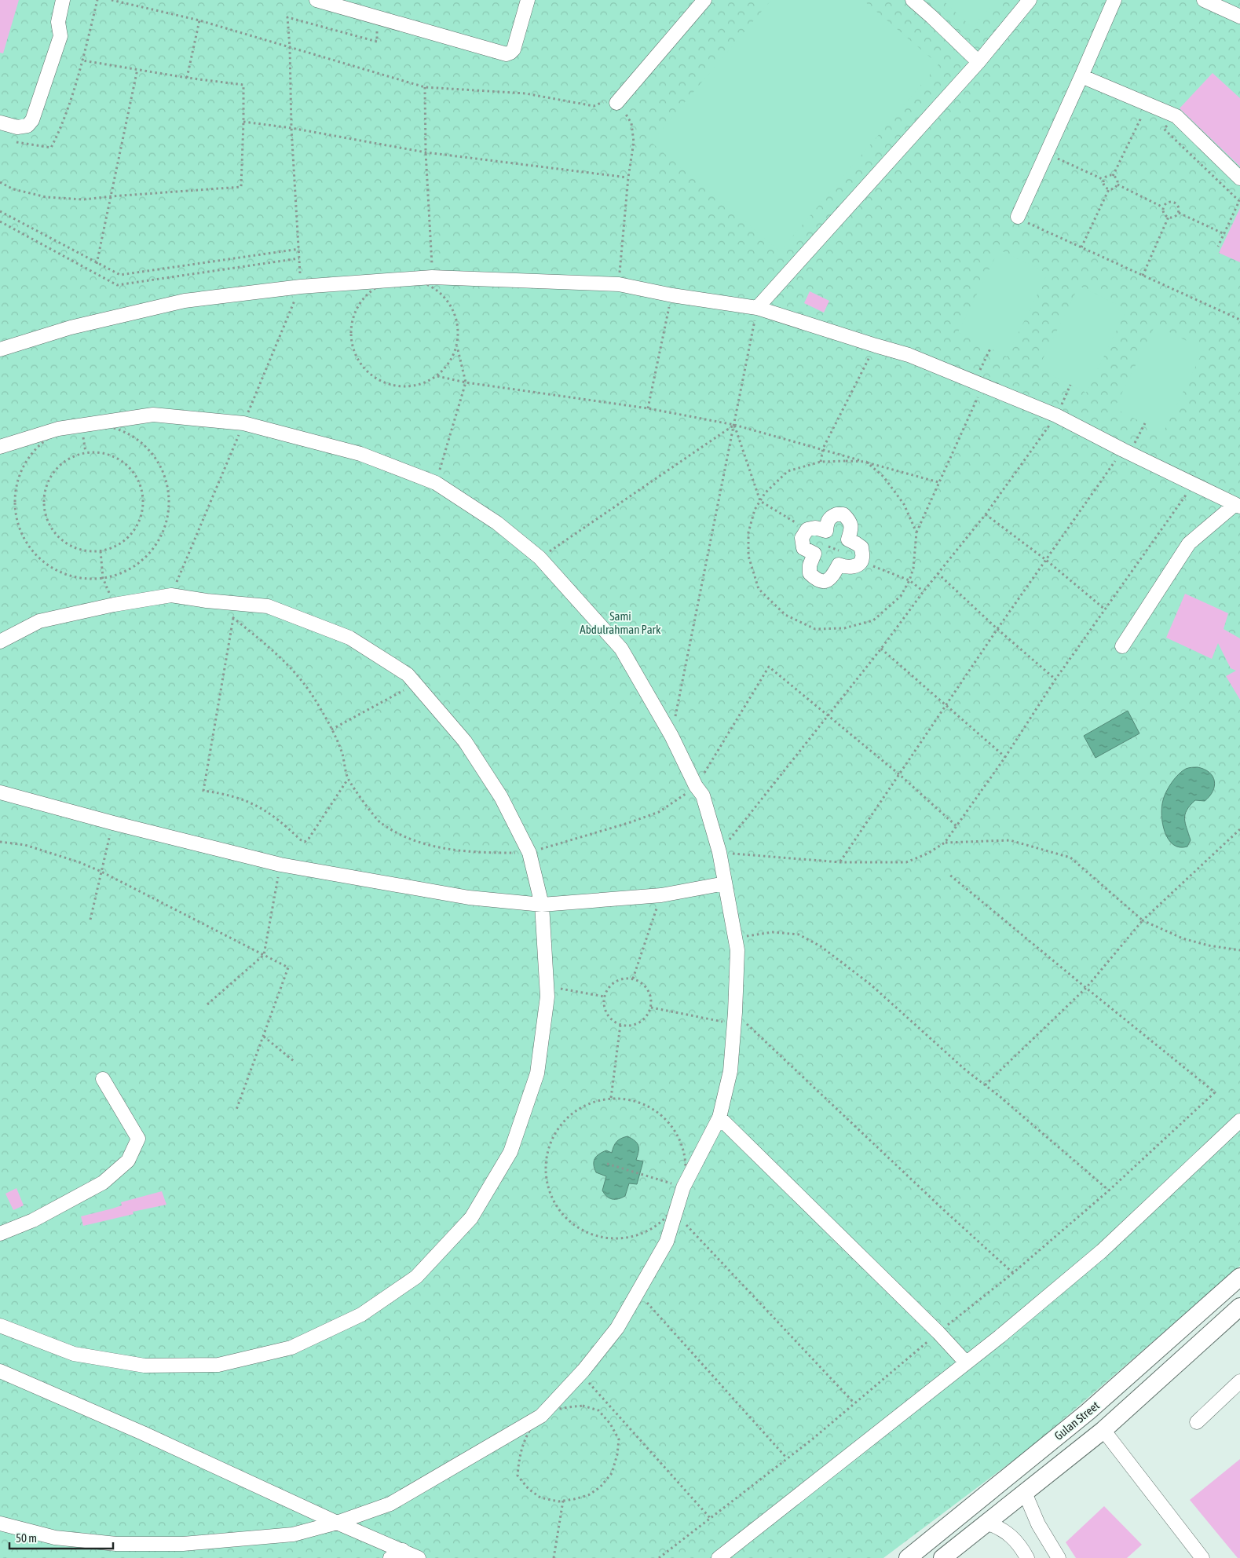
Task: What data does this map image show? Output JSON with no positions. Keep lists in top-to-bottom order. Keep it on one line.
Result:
{"streets":{"main road":["Gulan Street"]},"parks":["Sami Abdulrahman Park"],"scale_bar":"50 m"}
